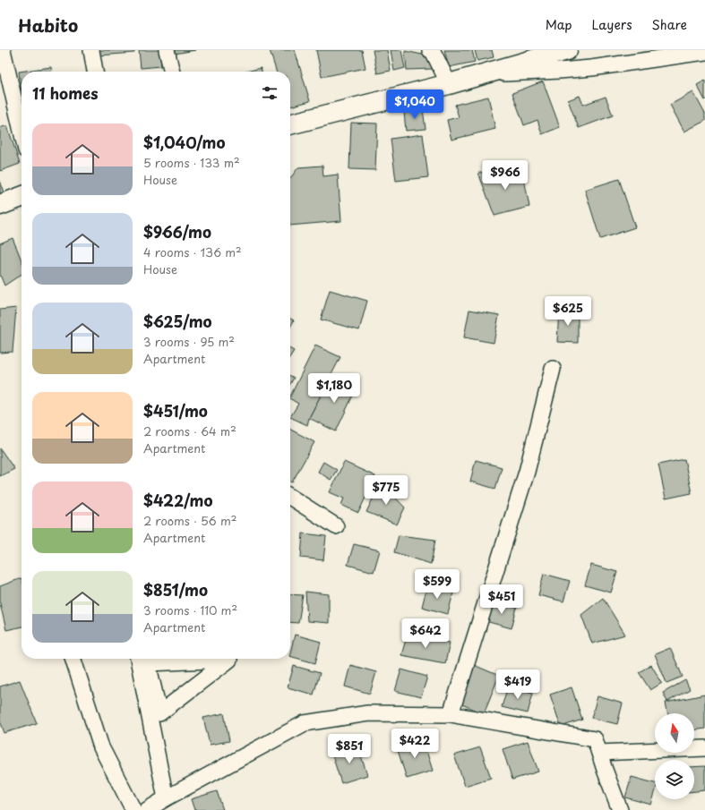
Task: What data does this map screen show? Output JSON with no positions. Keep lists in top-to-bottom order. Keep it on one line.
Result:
{"north":"top","page":{"header":"Habito","nav":["Map","Layers","Share"],"heading":"11 homes","price":["$1,040","$966","$625","$1,180","$775","$599","$451","$642","$419","$422","$851"],"list":[{"name":"$1,040/mo","note":"5 rooms · 133 m² · House"},{"name":"$966/mo","note":"4 rooms · 136 m² · House"},{"name":"$625/mo","note":"3 rooms · 95 m² · Apartment"},{"name":"$451/mo","note":"2 rooms · 64 m² · Apartment"},{"name":"$422/mo","note":"2 rooms · 56 m² · Apartment"},{"name":"$851/mo","note":"3 rooms · 110 m² · Apartment"}]}}
